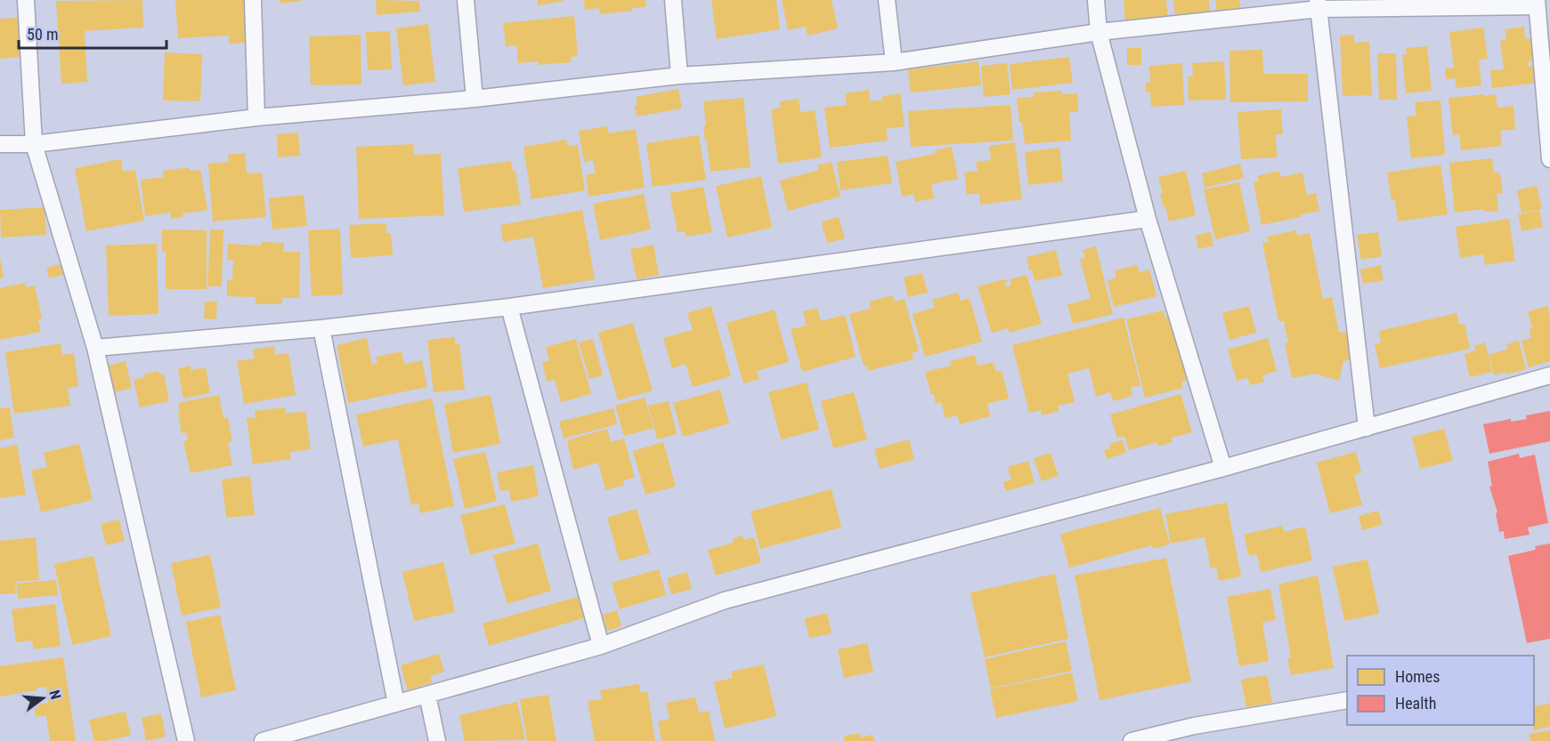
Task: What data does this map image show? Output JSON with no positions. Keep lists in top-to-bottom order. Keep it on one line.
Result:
{"legend":["Homes","Health"],"scale_bar":"50 m","north":"right"}
